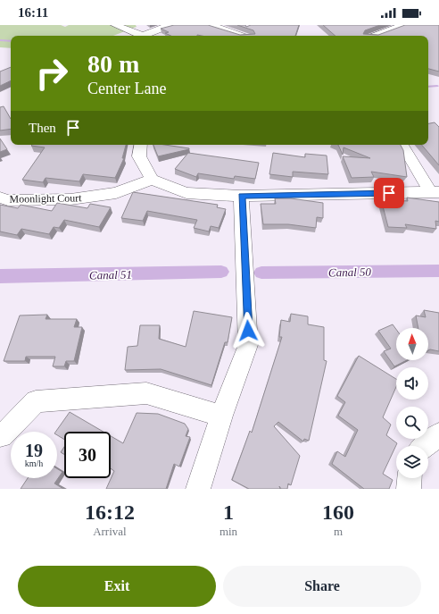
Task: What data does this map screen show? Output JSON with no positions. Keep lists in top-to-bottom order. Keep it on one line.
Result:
{"streets":{"street":["Moonlight Court"]},"water":["Canal 50","Canal 51"],"north":"top","page":{"status":"16:11","turn":["80 m","Center Lane"],"then":"Then","speed":"19 km/h","limit":"30","eta":["16:12","Arrival","1","min","160","m"],"buttons":["Exit","Share"]}}
